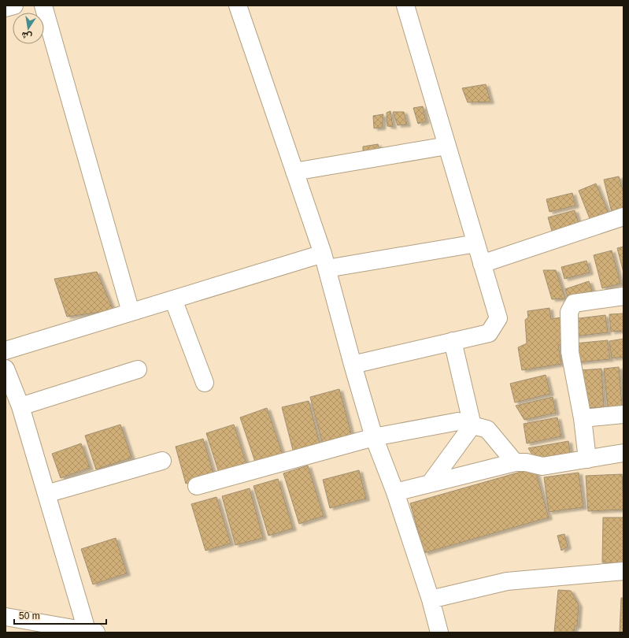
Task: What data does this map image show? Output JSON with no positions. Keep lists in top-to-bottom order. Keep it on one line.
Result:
{"scale_bar":"50 m","north":"bottom"}
